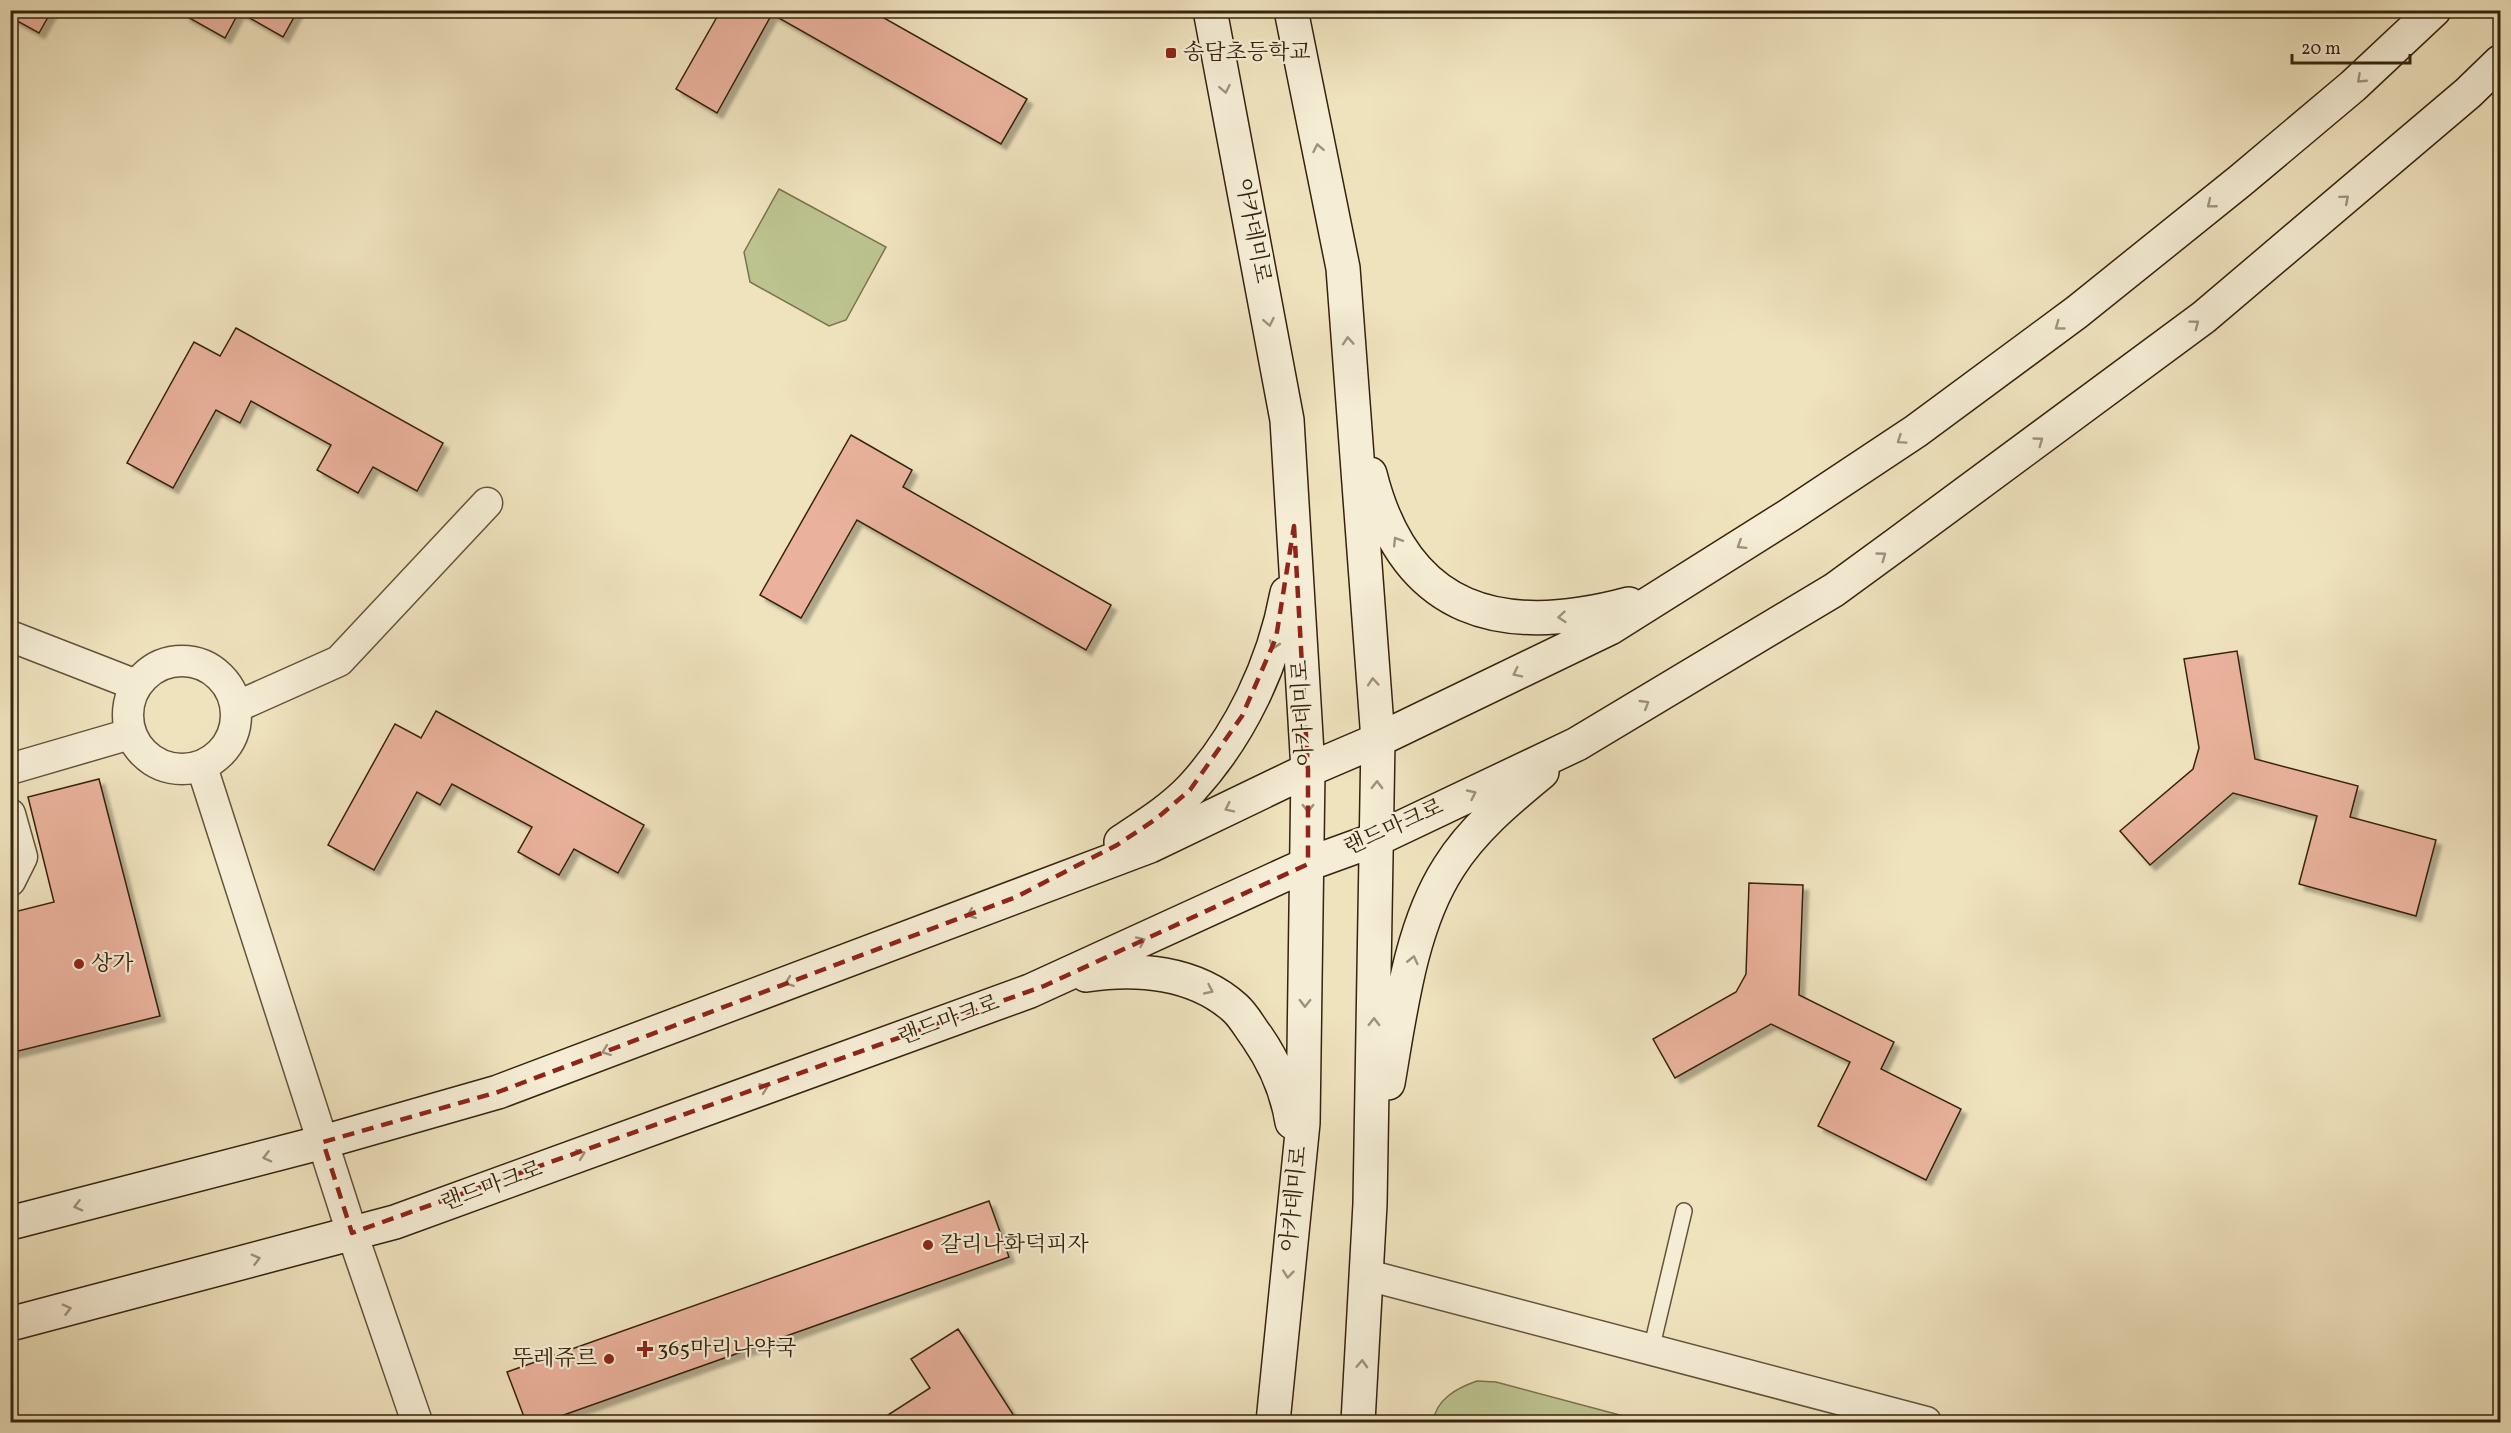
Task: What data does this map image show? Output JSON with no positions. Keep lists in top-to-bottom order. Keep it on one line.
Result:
{"streets":{"street":["아카데미로","랜드마크로"]},"crossings":[["아카데미로","랜드마크로"]],"places":{"transit":["송담초등학교"],"other":["상가","갈리나화덕피자","뚜레쥬르"],"health":["365마리나약국"]},"scale_bar":"20 m"}
